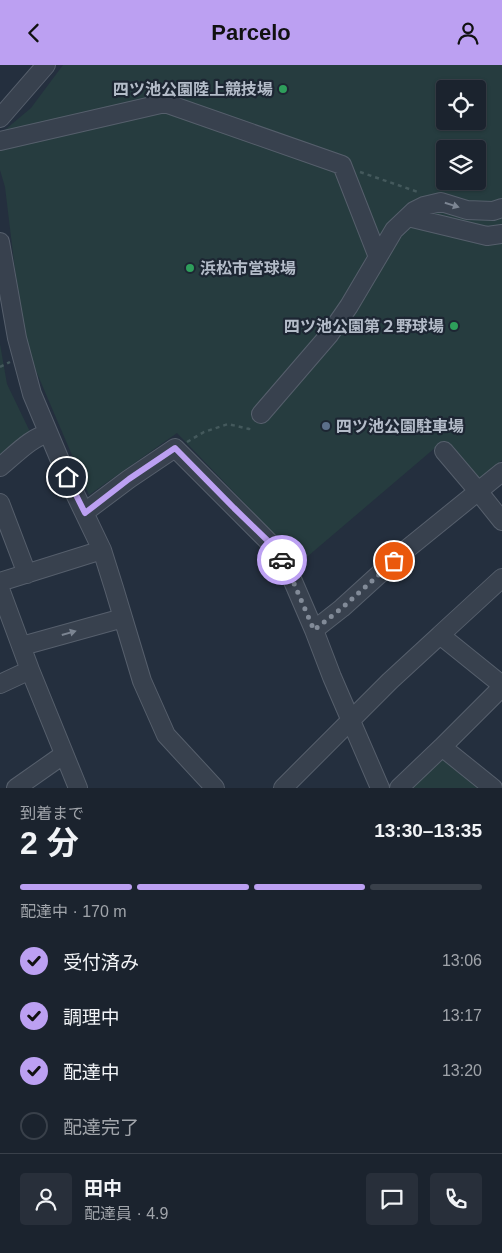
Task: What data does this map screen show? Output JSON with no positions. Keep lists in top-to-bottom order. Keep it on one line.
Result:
{"places":["四ツ池公園陸上競技場","浜松市営球場","四ツ池公園第２野球場","四ツ池公園駐車場"],"page":{"header":"Parcelo","heading":["2 分","到着まで","13:30–13:35"],"panel":["田中","配達員 · 4.9"],"bar":"配達中 · 170 m","list":[["受付済み","13:06"],["調理中","13:17"],["配達中","13:20"],"配達完了"]}}
